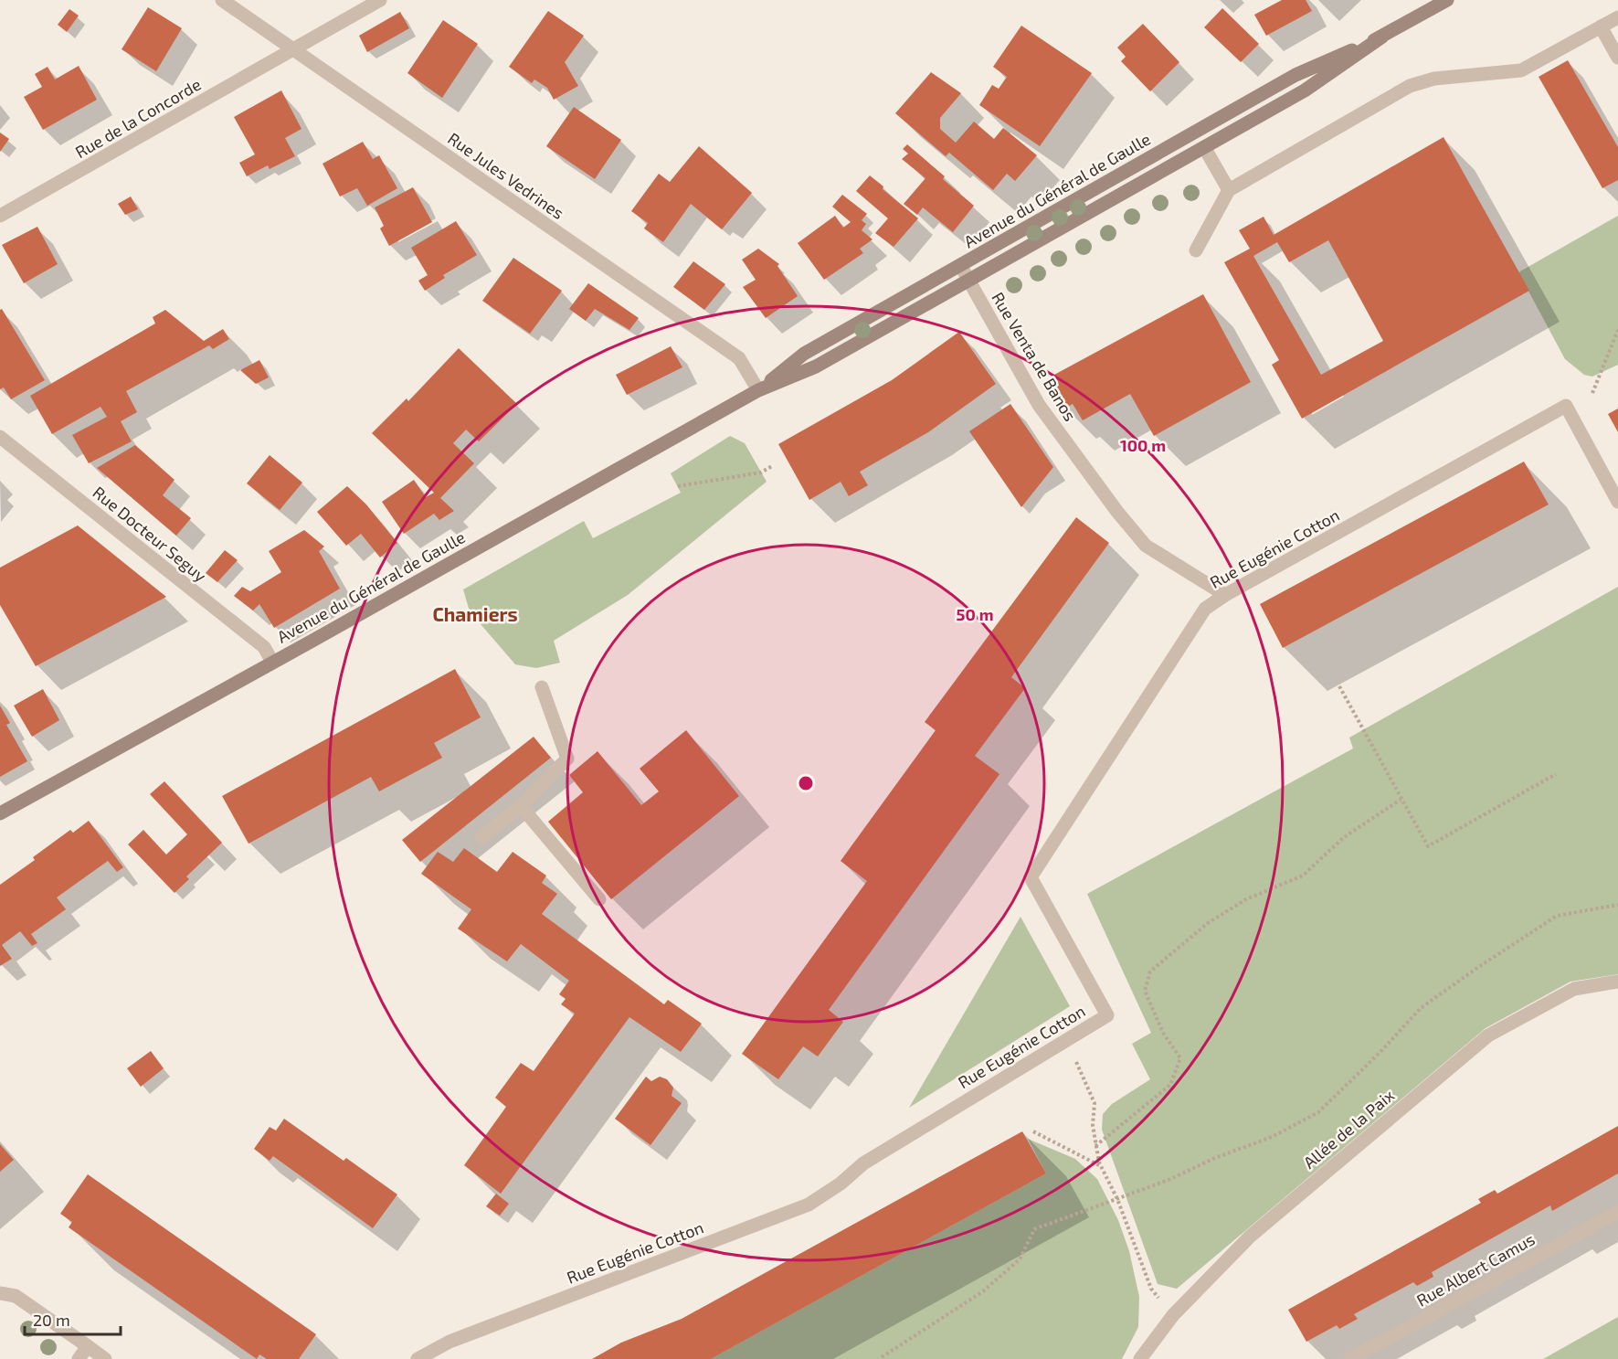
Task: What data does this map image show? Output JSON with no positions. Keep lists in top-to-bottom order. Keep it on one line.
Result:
{"streets":{"main road":["Avenue du Général de Gaulle"],"street":["Rue de la Concorde","Rue Jules Vedrines","Rue Venta de Banos","Rue Docteur Seguy","Rue Eugénie Cotton","Allée de la Paix","Rue Albert Camus"]},"crossings":[["Rue de la Concorde","Rue Jules Vedrines"],["Rue Jules Vedrines","Avenue du Général de Gaulle"],["Avenue du Général de Gaulle","Rue Venta de Banos"],["Avenue du Général de Gaulle","Rue Docteur Seguy"],["Rue Venta de Banos","Rue Eugénie Cotton"]],"districts":["Chamiers"],"scale_bar":"20 m","rings":["100 m","50 m"]}
